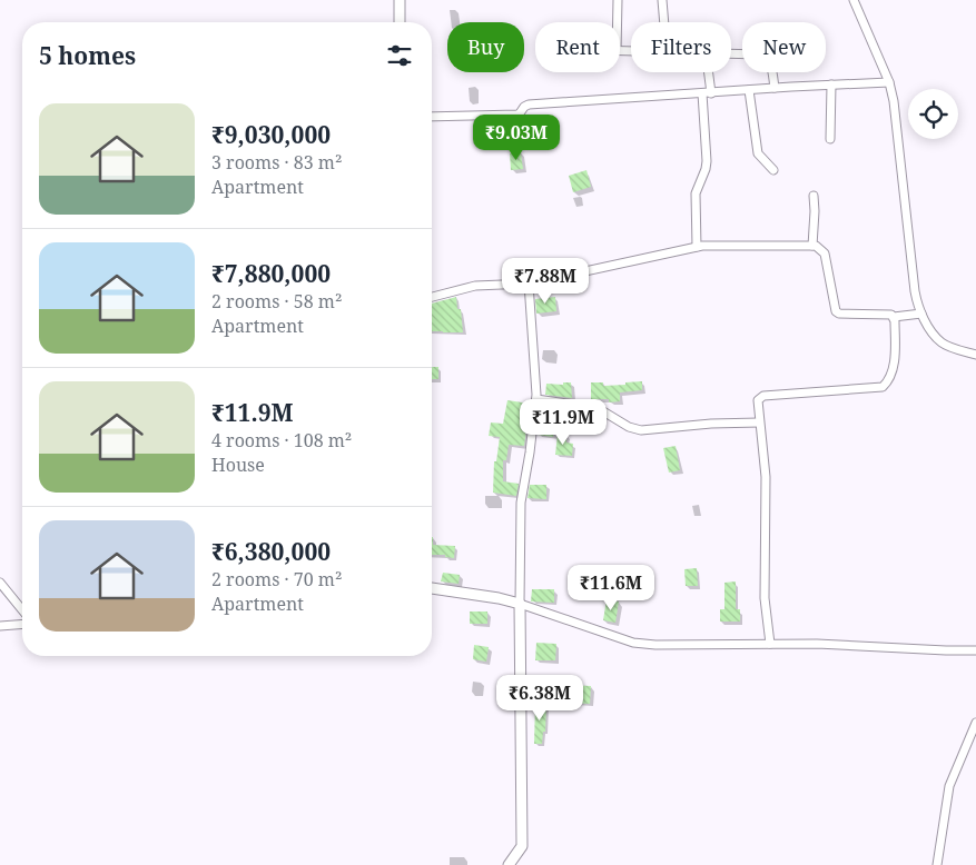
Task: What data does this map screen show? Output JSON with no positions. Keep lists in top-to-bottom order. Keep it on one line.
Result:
{"page":{"chip":["Buy","Rent","Filters","New"],"heading":"5 homes","list":[{"name":"₹9,030,000","note":"3 rooms · 83 m² · Apartment"},{"name":"₹7,880,000","note":"2 rooms · 58 m² · Apartment"},{"name":"₹11.9M","note":"4 rooms · 108 m² · House"},{"name":"₹6,380,000","note":"2 rooms · 70 m² · Apartment"}],"price":["₹9.03M","₹7.88M","₹11.9M","₹11.6M","₹6.38M"]}}
